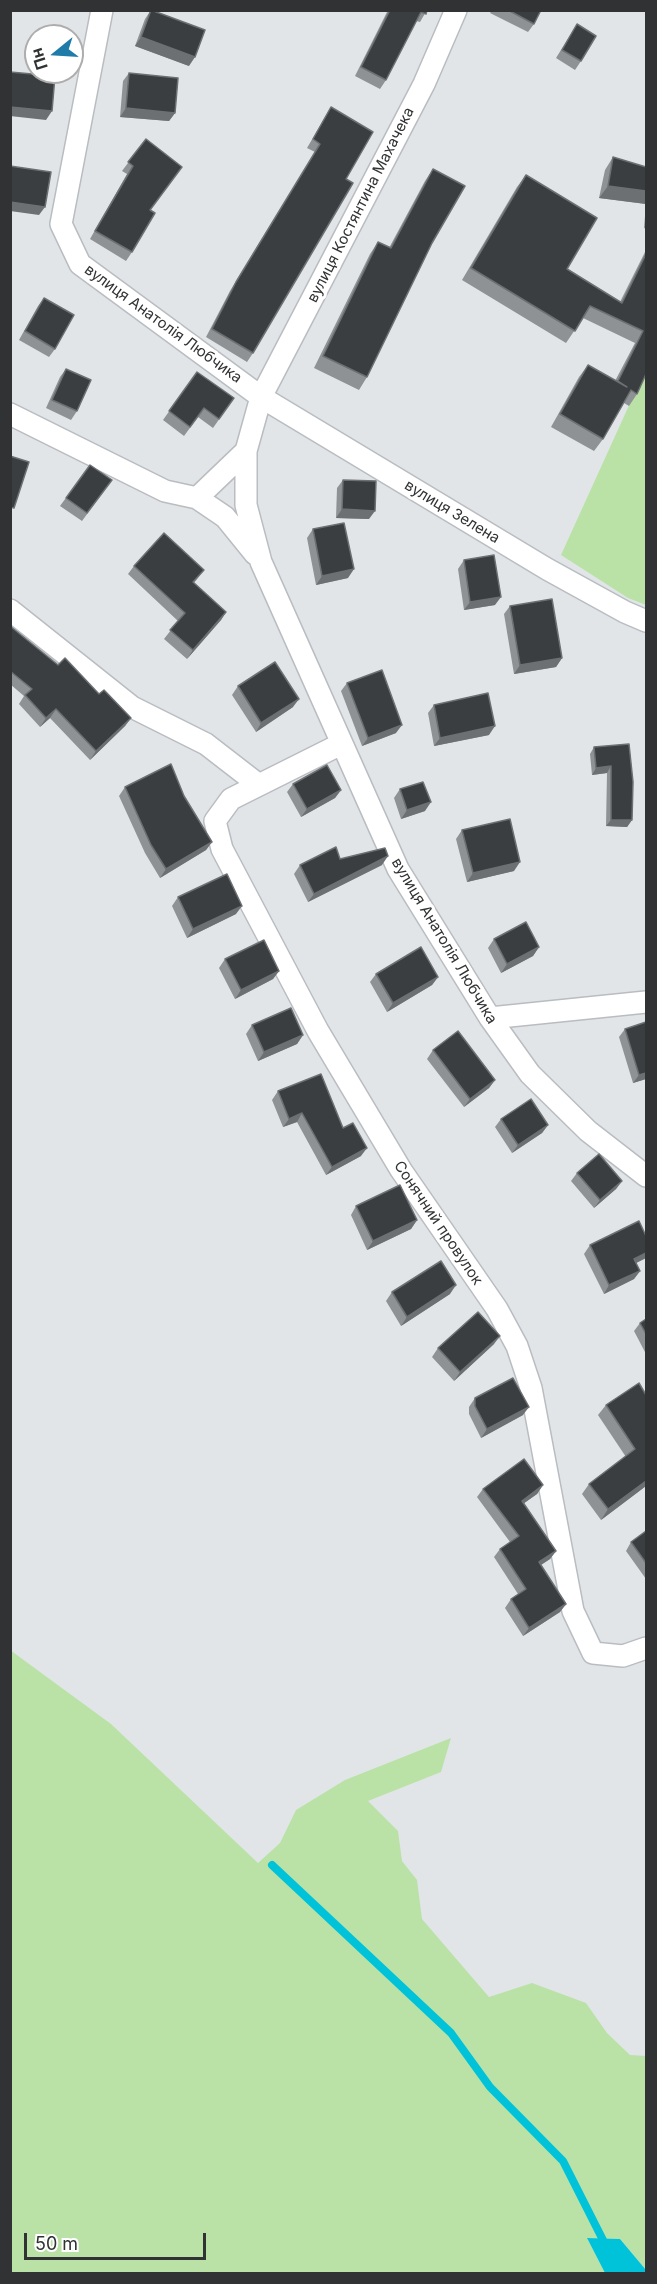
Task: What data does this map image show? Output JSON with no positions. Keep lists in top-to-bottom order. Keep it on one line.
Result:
{"streets":{"street":["вулиця Костянтина Махачека","вулиця Анатолія Любчика","вулиця Зелена","Сонячний провулок"]},"crossings":[["вулиця Костянтина Махачека","вулиця Анатолія Любчика"],["вулиця Костянтина Махачека","вулиця Зелена"],["вулиця Анатолія Любчика","вулиця Зелена"],["вулиця Анатолія Любчика","Сонячний провулок"]],"scale_bar":"50 m","north":"left"}
